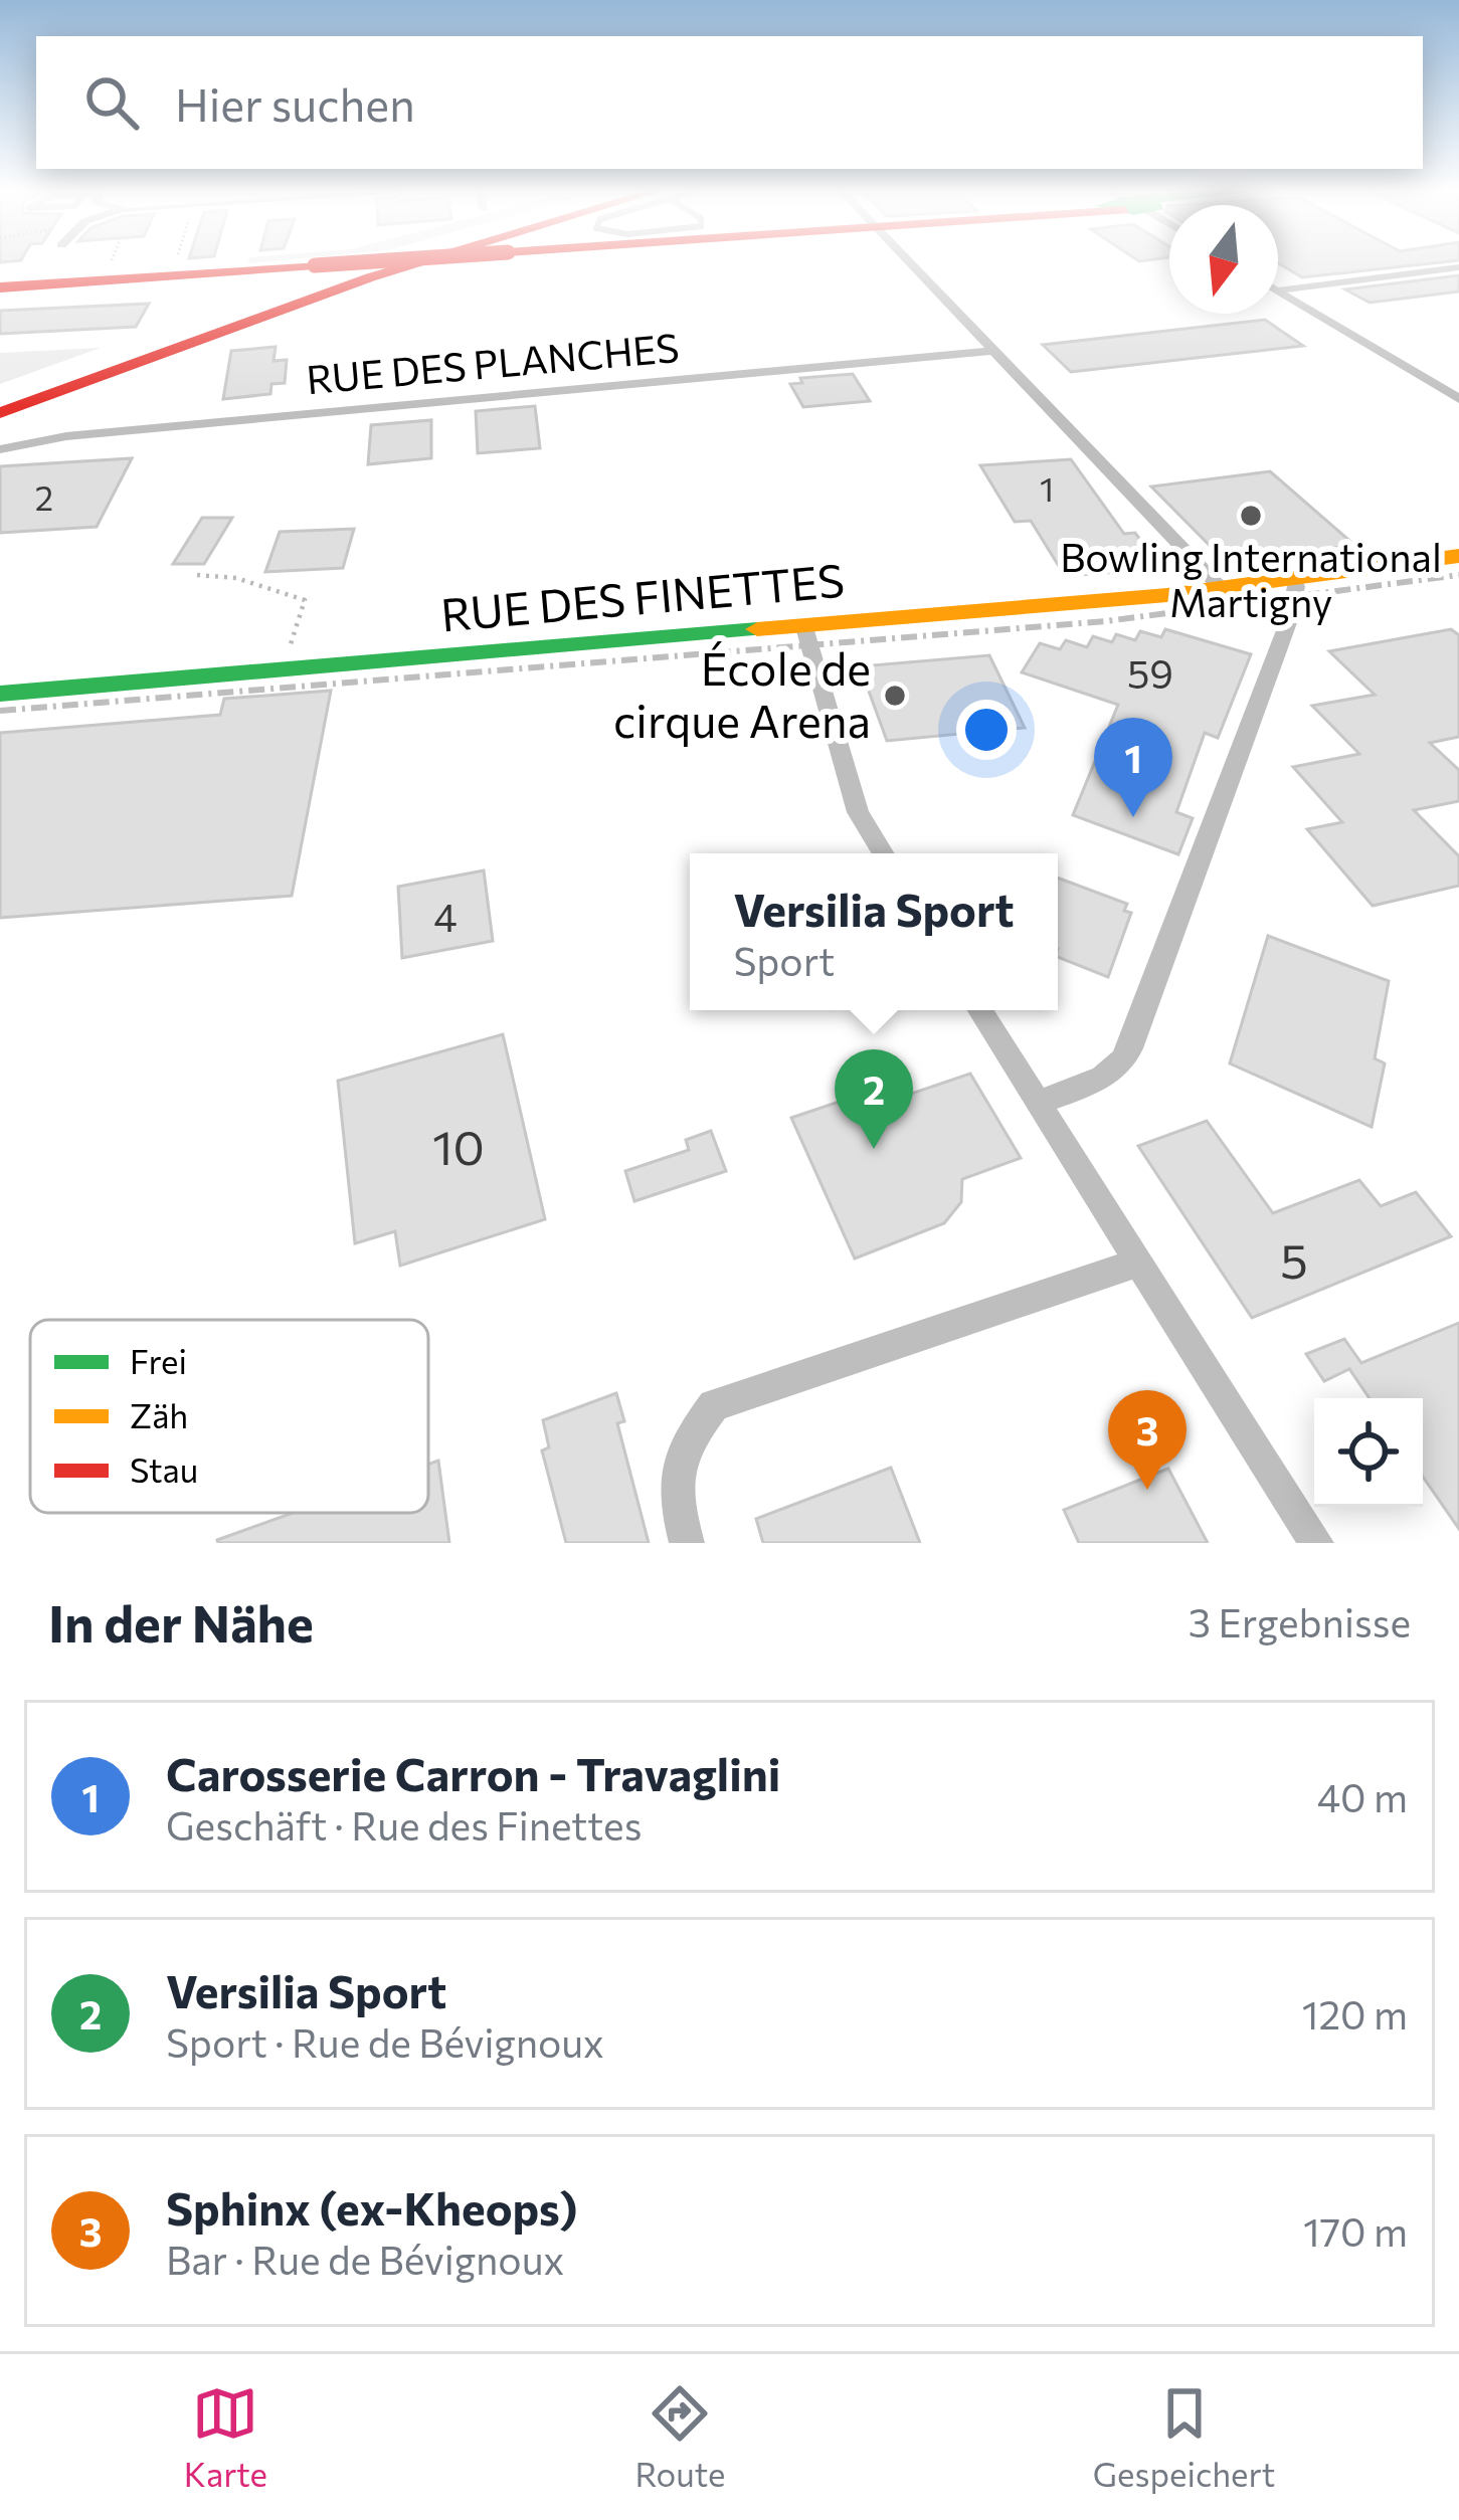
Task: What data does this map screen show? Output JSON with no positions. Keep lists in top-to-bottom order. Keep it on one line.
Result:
{"streets":{"main road":["RUE DES FINETTES"],"street":["RUE DES PLANCHES"]},"places":["Bowling International Martigny","École de cirque Arena"],"house_numbers":["1","2","59","4","10","5"],"legend":["Frei","Zäh","Stau"],"north":"bottom","page":{"search":"Hier suchen","pins":["1","2","3"],"popup":["Versilia Sport","Sport"],"heading":["In der Nähe","3 Ergebnisse"],"list":[{"mark":"1","name":"Carosserie Carron - Travaglini","note":"Geschäft · Rue des Finettes","value":"40 m"},{"mark":"2","name":"Versilia Sport","note":"Sport · Rue de Bévignoux","value":"120 m"},{"mark":"3","name":"Sphinx (ex-Kheops)","note":"Bar · Rue de Bévignoux","value":"170 m"}],"nav":["Karte","Route","Gespeichert"]}}
